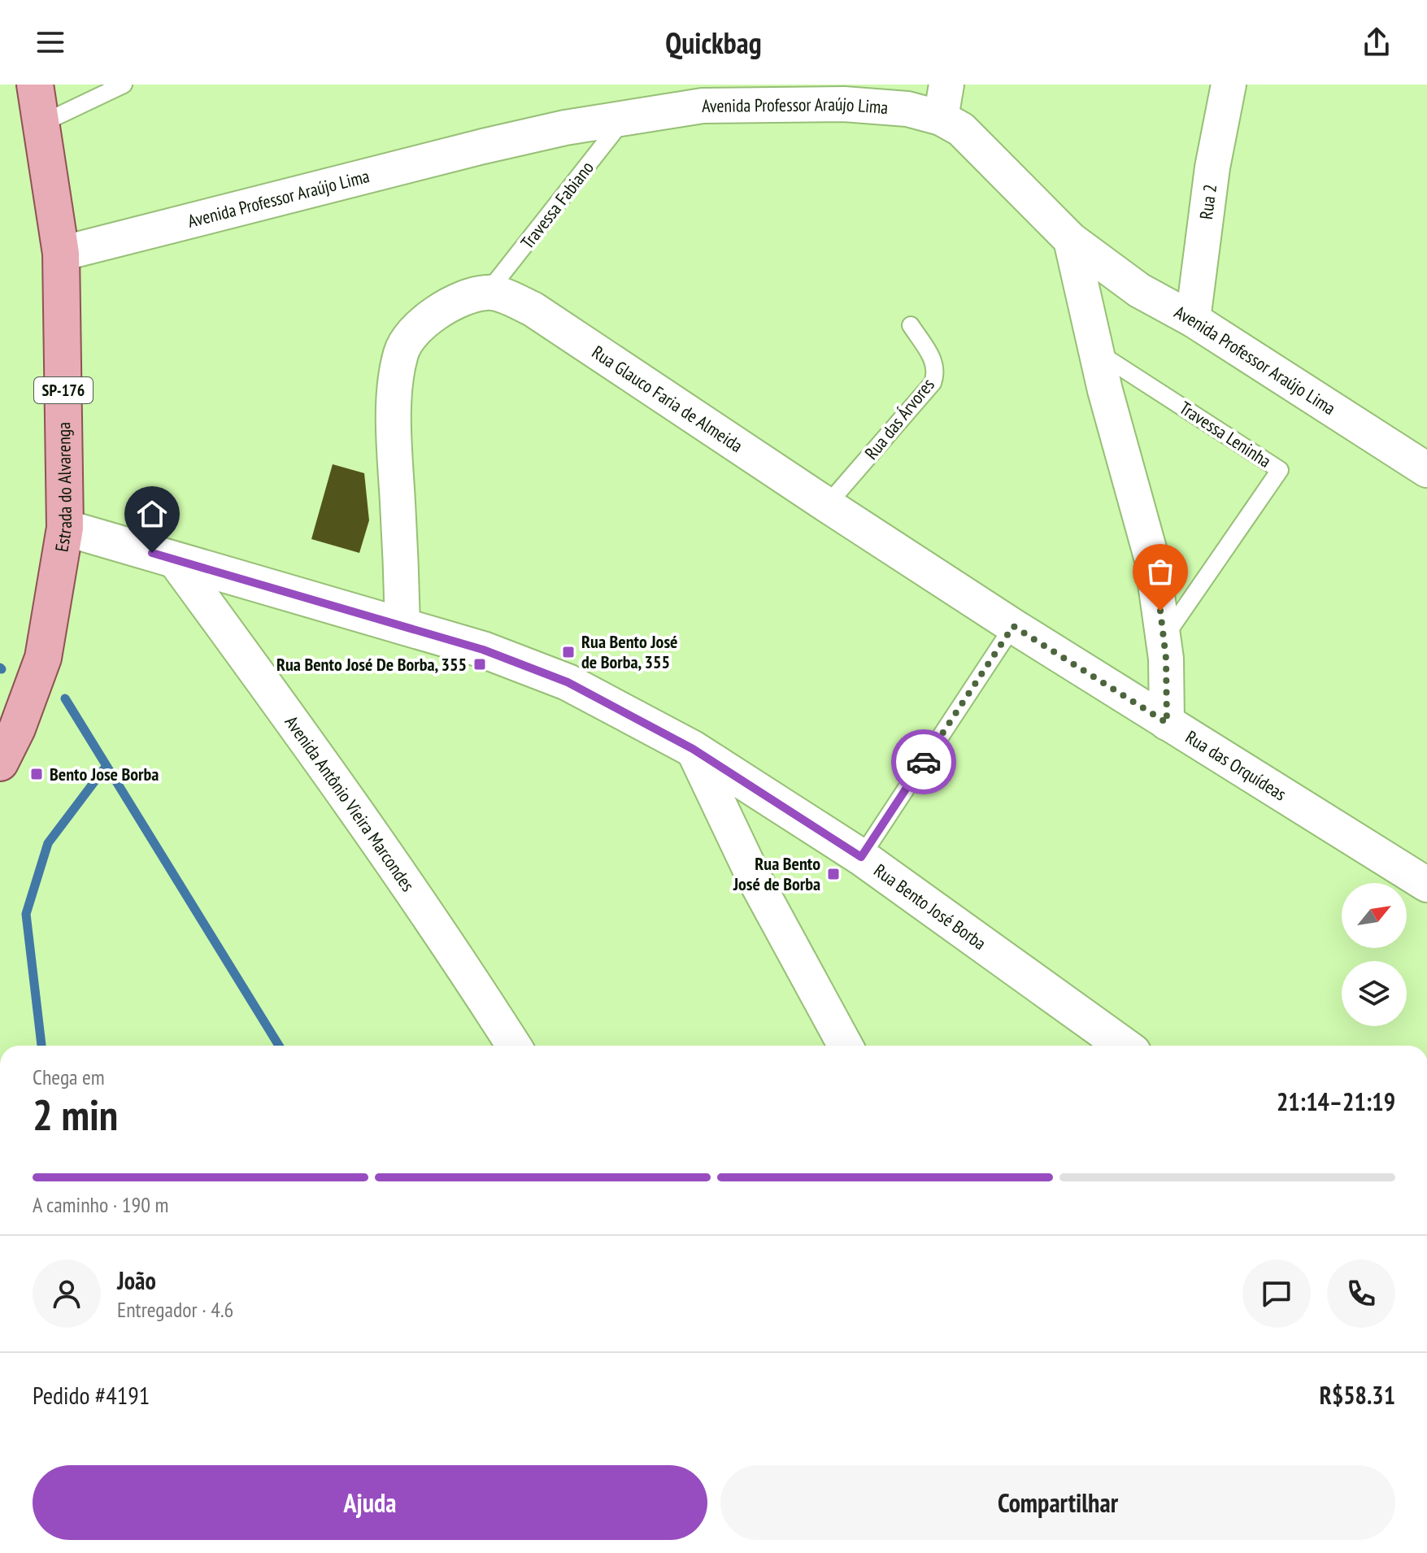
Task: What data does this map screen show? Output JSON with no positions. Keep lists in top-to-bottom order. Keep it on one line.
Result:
{"streets":{"main road":["SP-176","Estrada do Alvarenga"],"street":["Avenida Professor Araújo Lima","Rua 2","Rua Glauco Faria de Almeida","Rua das Orquídeas","Avenida Antônio Vieira Marcondes","Rua Bento José Borba"],"lane":["Travessa Fabiano","Rua das Árvores","Travessa Leninha"]},"crossings":[["Avenida Professor Araújo Lima","Rua 2"],["Avenida Professor Araújo Lima","Travessa Fabiano"],["Avenida Professor Araújo Lima","Estrada do Alvarenga"],["Avenida Professor Araújo Lima","Rua das Orquídeas"],["Travessa Fabiano","Rua Glauco Faria de Almeida"],["Rua Glauco Faria de Almeida","Rua das Árvores"],["Rua Glauco Faria de Almeida","Rua das Orquídeas"],["Travessa Leninha","Rua das Orquídeas"],["Estrada do Alvarenga","Rua Bento José Borba"],["Avenida Antônio Vieira Marcondes","Rua Bento José Borba"]],"places":{"transit":["Rua Bento José de Borba, 355","Rua Bento José De Borba, 355","Bento Jose Borba","Rua Bento José de Borba"]},"north":"top right","page":{"header":"Quickbag","heading":["2 min","Chega em","21:14–21:19"],"panel":["João","Entregador · 4.6","Pedido #4191","R$58.31"],"bar":"A caminho · 190 m","buttons":["Ajuda","Compartilhar"]}}
